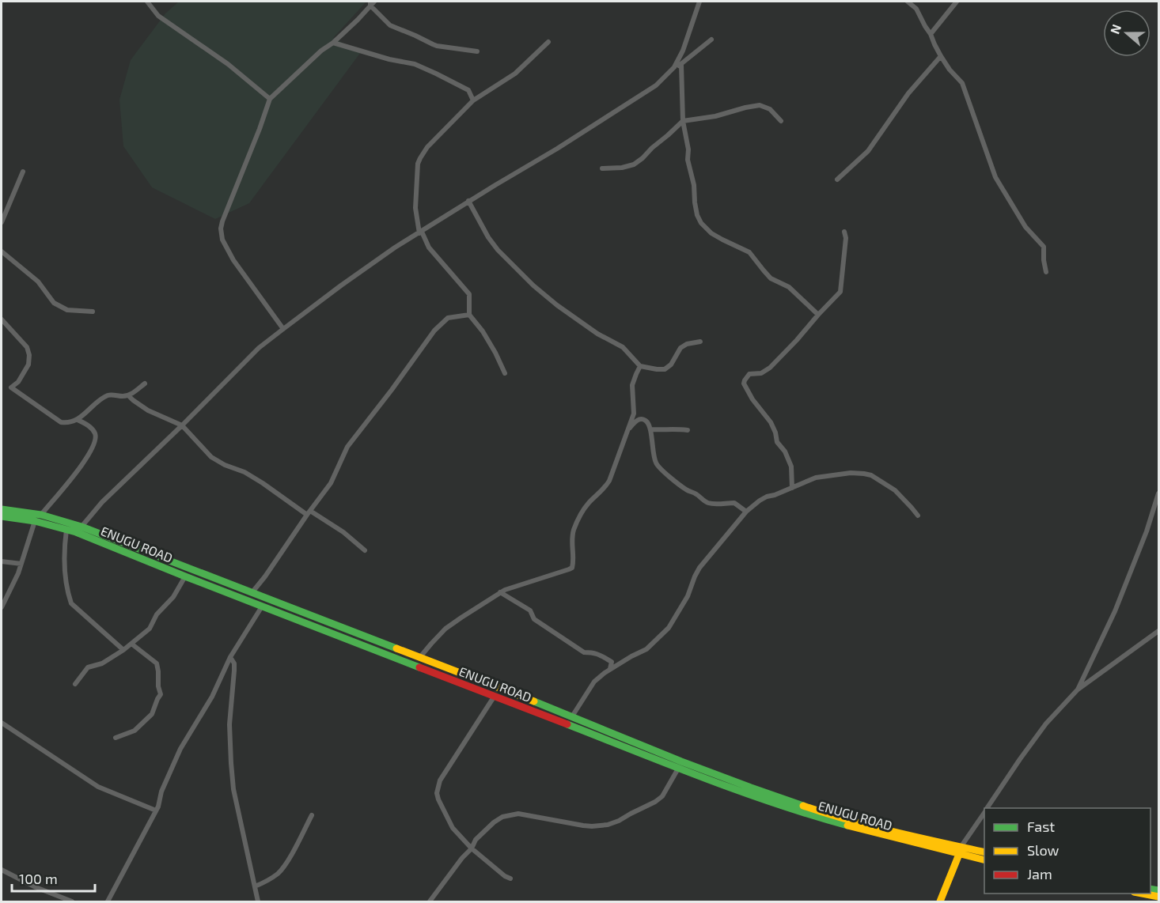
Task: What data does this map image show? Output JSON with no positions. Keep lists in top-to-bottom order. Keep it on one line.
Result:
{"streets":{"main road":["ENUGU ROAD"]},"legend":["Fast","Slow","Jam"],"scale_bar":"100 m","north":"left"}
